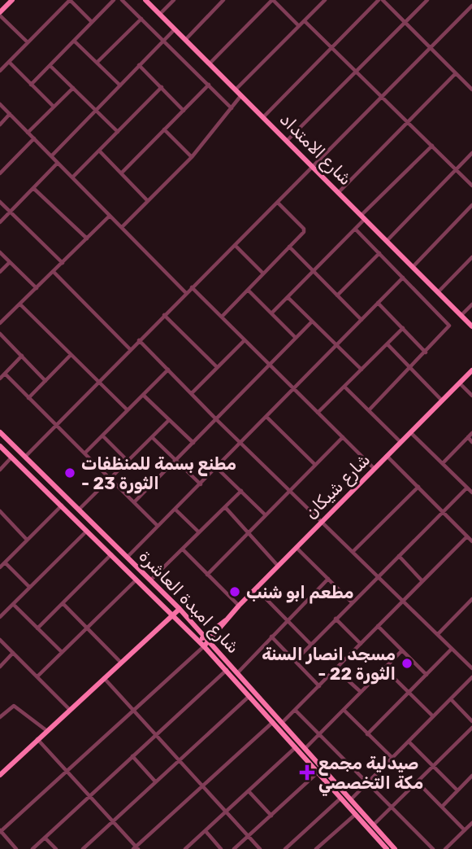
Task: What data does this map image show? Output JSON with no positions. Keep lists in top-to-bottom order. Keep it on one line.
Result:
{"streets":{"main road":["شارع الامتداد","شارع شيكان","شارع امبدة العاشرة"]},"crossings":[["شارع شيكان","شارع امبدة العاشرة"]],"places":{"other":["مطنع بسمة للمنظفات - الثورة 23","مطعم ابو شنب","مسجد انصار السنة - الثورة 22"],"health":["صيدلية مجمع مكة التخصصي"]}}
